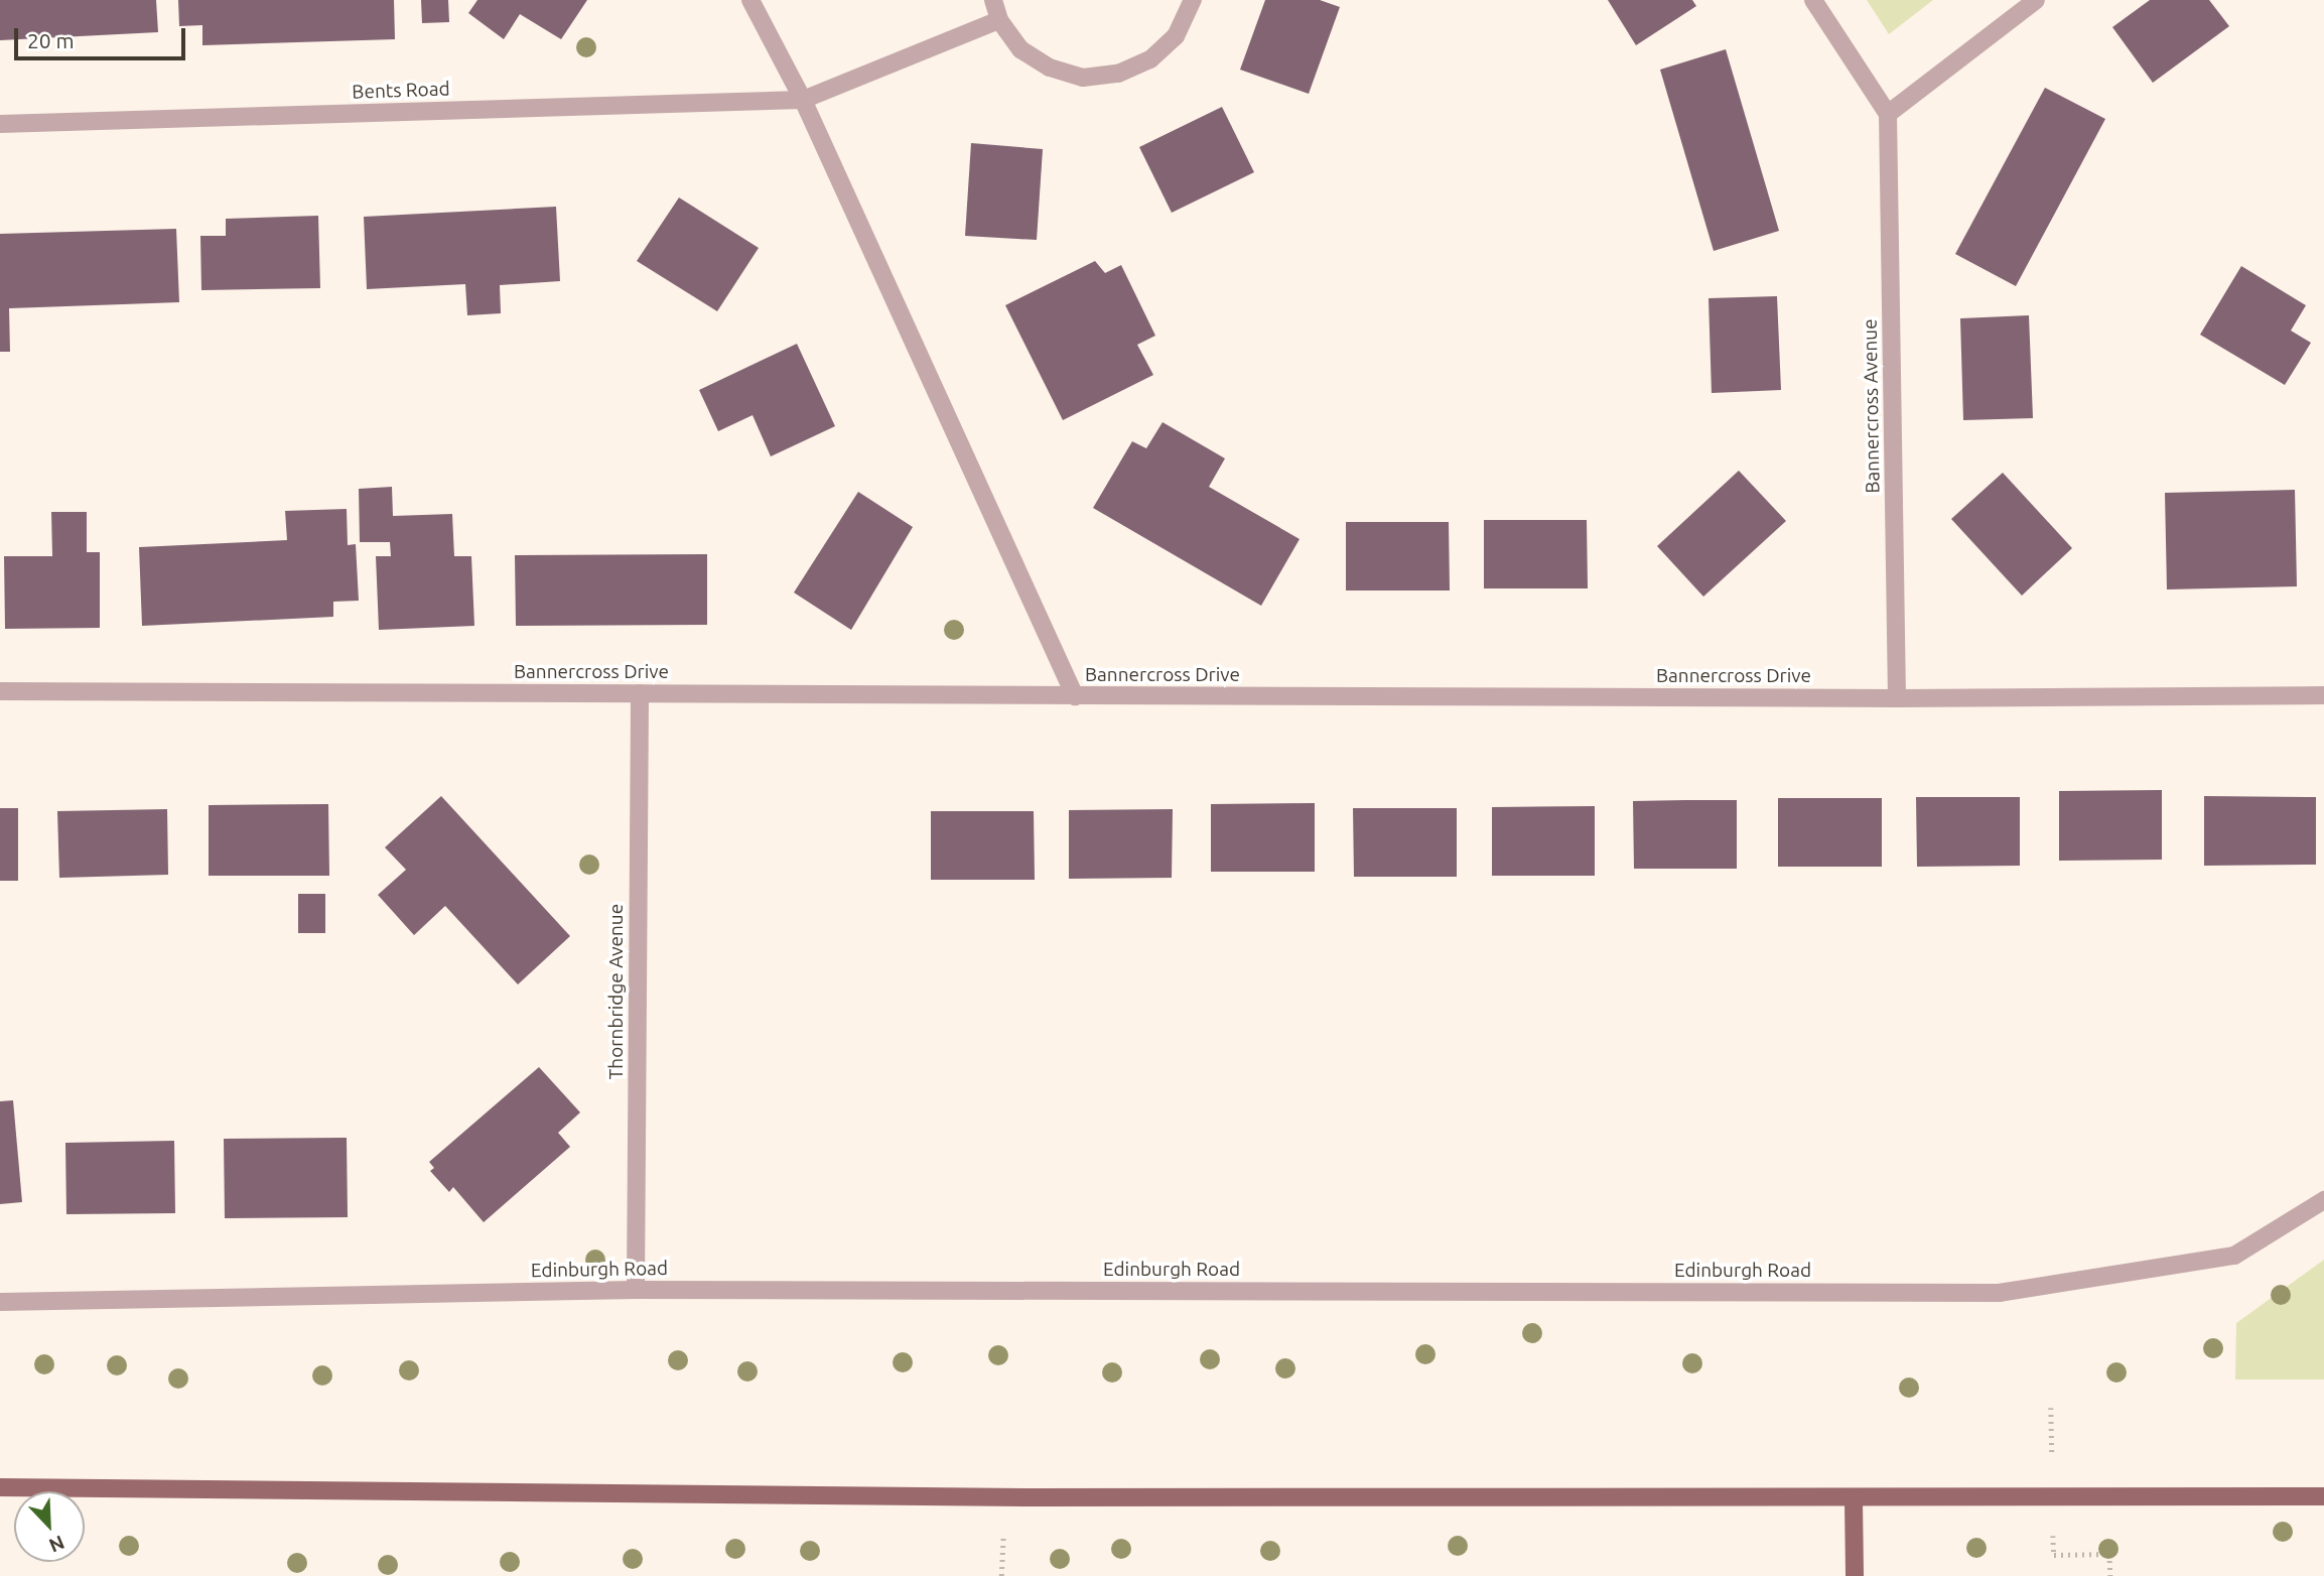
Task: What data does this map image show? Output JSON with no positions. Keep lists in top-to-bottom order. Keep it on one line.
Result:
{"streets":{"street":["Bents Road","Bannercross Avenue","Bannercross Drive","Thornbridge Avenue","Edinburgh Road"]},"crossings":[["Bannercross Avenue","Bannercross Drive"],["Bannercross Drive","Thornbridge Avenue"],["Thornbridge Avenue","Edinburgh Road"]],"scale_bar":"20 m","north":"bottom right"}
